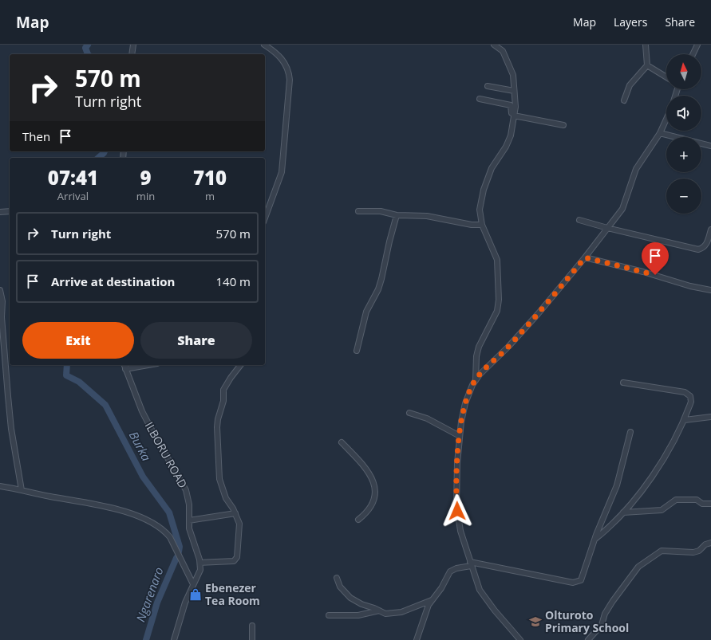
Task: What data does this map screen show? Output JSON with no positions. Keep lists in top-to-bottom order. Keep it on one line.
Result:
{"streets":{"street":["ILBORU ROAD"]},"water":["Burka","Ngarenaro"],"places":{"shop":["Ebenezer Tea Room"],"school or university":["Olturoto Primary School"]},"north":"top","page":{"header":"Map","nav":["Map","Layers","Share"],"map_buttons":["+","−"],"turn":["570 m","Turn right"],"then":"Then","eta":["07:41","Arrival","9","min","710","m"],"list":[{"name":"Turn right","value":"570 m"},{"name":"Arrive at destination","value":"140 m"}],"buttons":["Exit","Share"]}}
